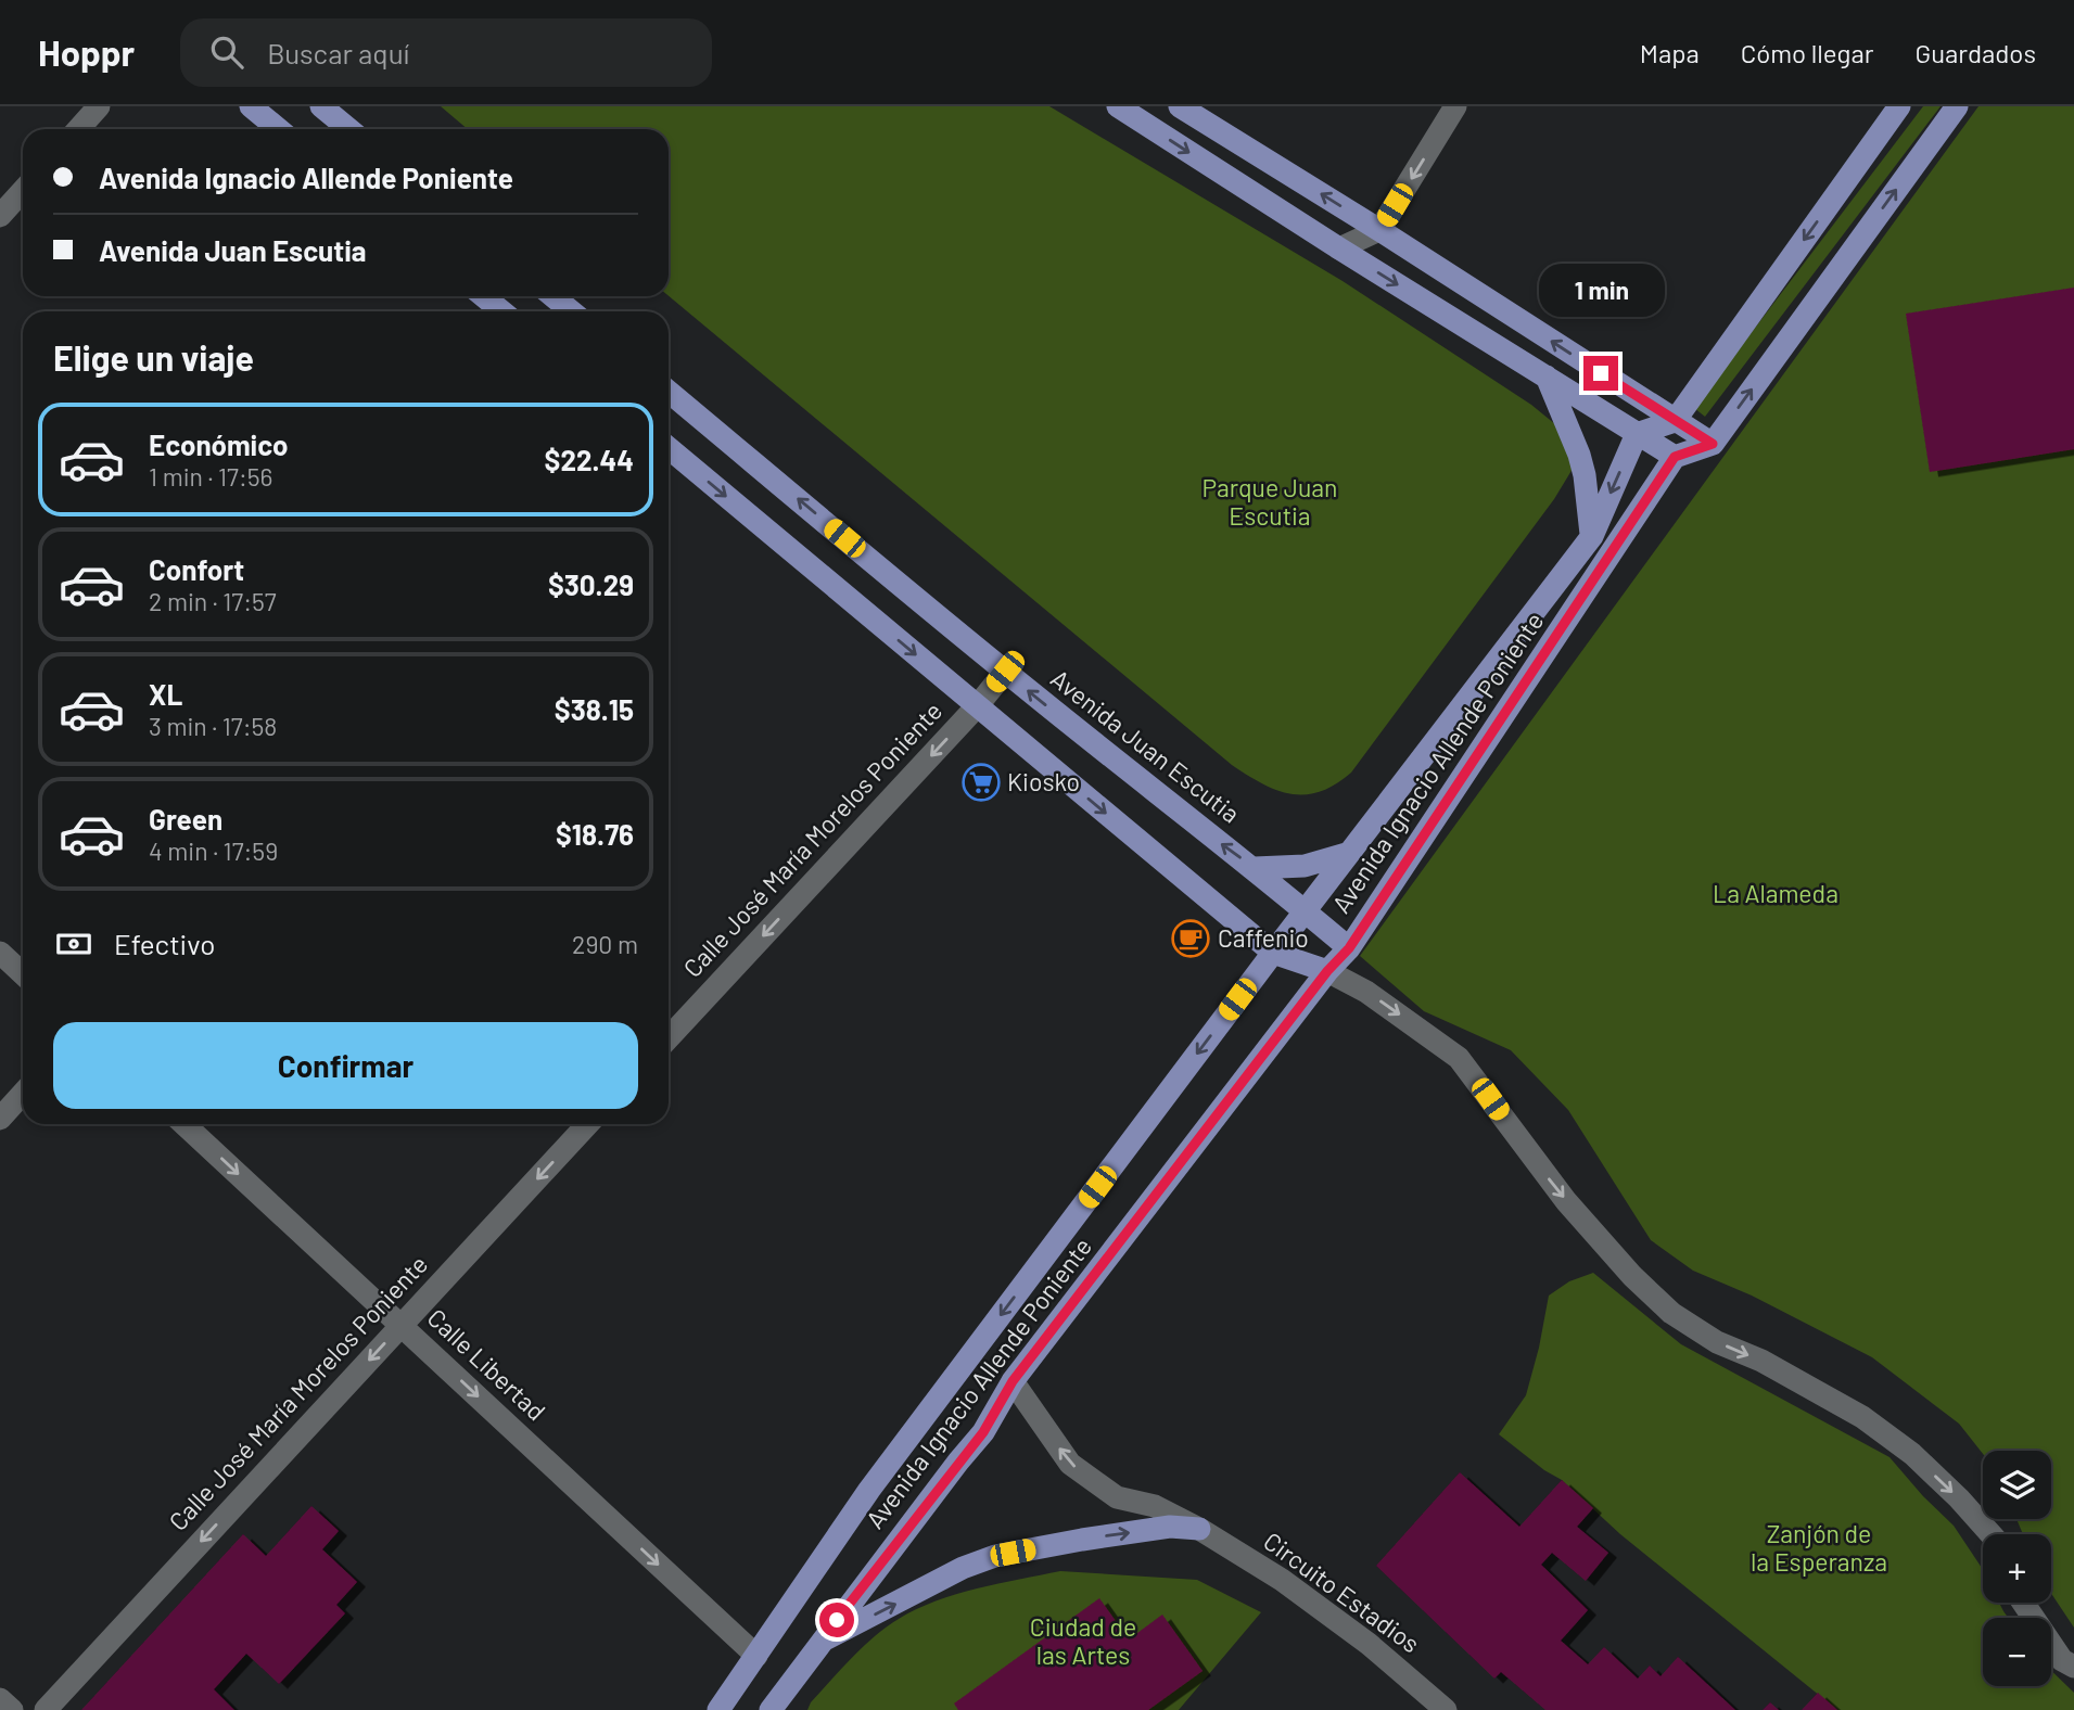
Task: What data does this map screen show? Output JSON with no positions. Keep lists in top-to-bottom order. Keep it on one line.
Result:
{"streets":{"main road":["Avenida Juan Escutia","Avenida Ignacio Allende Poniente"],"street":["Calle José María Morelos Poniente","Calle Libertad","Circuito Estadios"]},"crossings":[["Avenida Juan Escutia","Avenida Ignacio Allende Poniente"],["Avenida Juan Escutia","Calle José María Morelos Poniente"],["Avenida Ignacio Allende Poniente","Calle Libertad"],["Avenida Ignacio Allende Poniente","Circuito Estadios"],["Calle José María Morelos Poniente","Calle Libertad"]],"one_way":["Calle José María Morelos Poniente","Calle Libertad","Circuito Estadios"],"parks":["Parque Juan Escutia","La Alameda","Zanjón de la Esperanza","Ciudad de las Artes"],"places":{"supermarket":["Kiosko"],"cafe":["Caffenio"]},"page":{"header":"Hoppr","search":"Buscar aquí","nav":["Mapa","Cómo llegar","Guardados"],"banner":["Avenida Ignacio Allende Poniente","Avenida Juan Escutia"],"bubble":"1 min","heading":"Elige un viaje","list":[{"name":"Económico","note":"1 min · 17:56","value":"$22.44"},{"name":"Confort","note":"2 min · 17:57","value":"$30.29"},{"name":"XL","note":"3 min · 17:58","value":"$38.15"},{"name":"Green","note":"4 min · 17:59","value":"$18.76"}],"pay":["Efectivo","290 m"],"buttons":"Confirmar","map_buttons":["+","−"]}}
